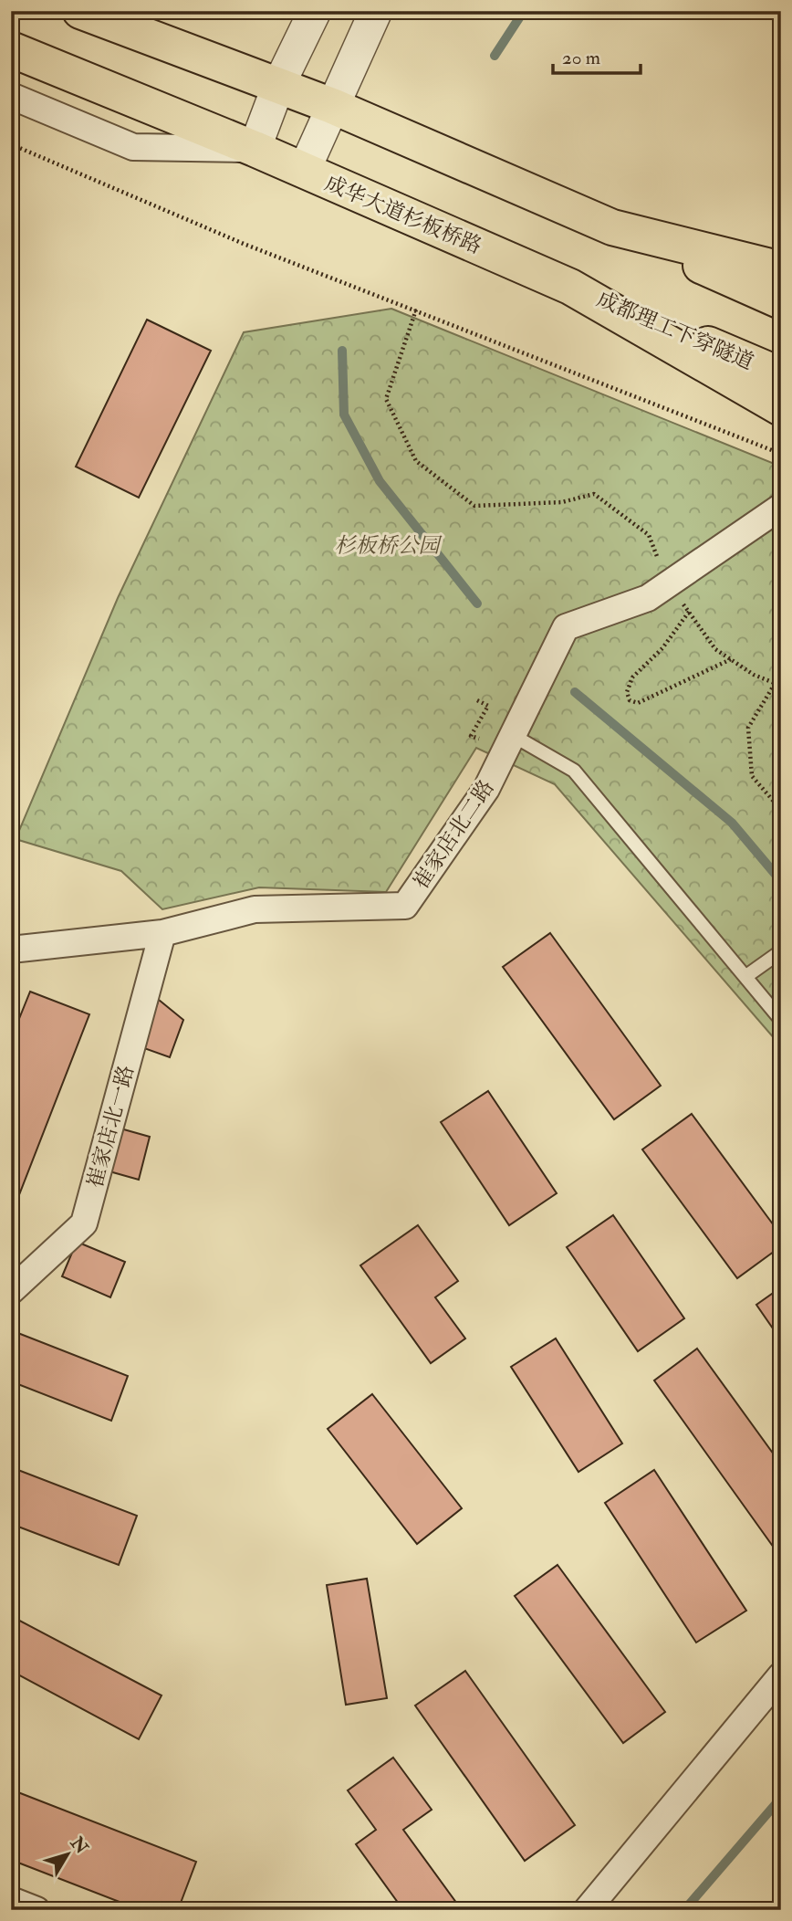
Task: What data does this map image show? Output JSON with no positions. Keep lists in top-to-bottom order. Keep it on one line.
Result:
{"streets":{"main road":["成华大道杉板桥路","成都理工下穿隧道"],"street":["崔家店北二路","崔家店北一路"]},"crossings":[["成华大道杉板桥路","成都理工下穿隧道"],["崔家店北二路","崔家店北一路"]],"parks":["杉板桥公园"],"scale_bar":"20 m","north":"top right"}
